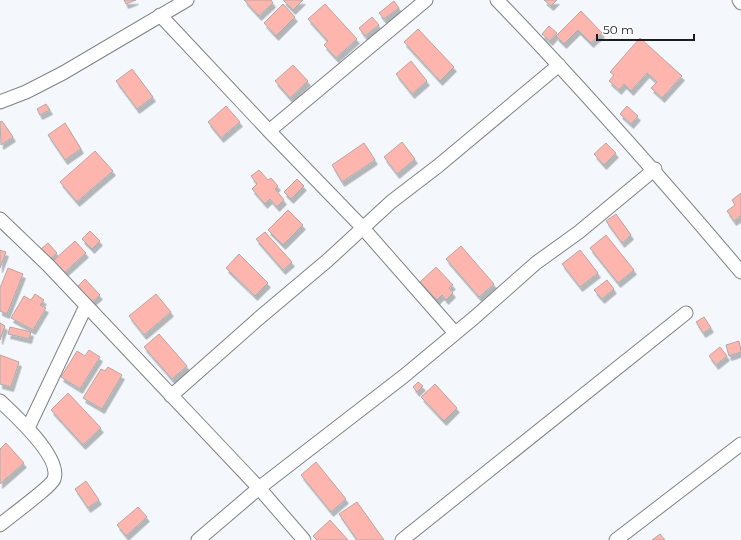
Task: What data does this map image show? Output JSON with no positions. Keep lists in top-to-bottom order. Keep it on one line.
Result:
{"scale_bar":"50 m"}
